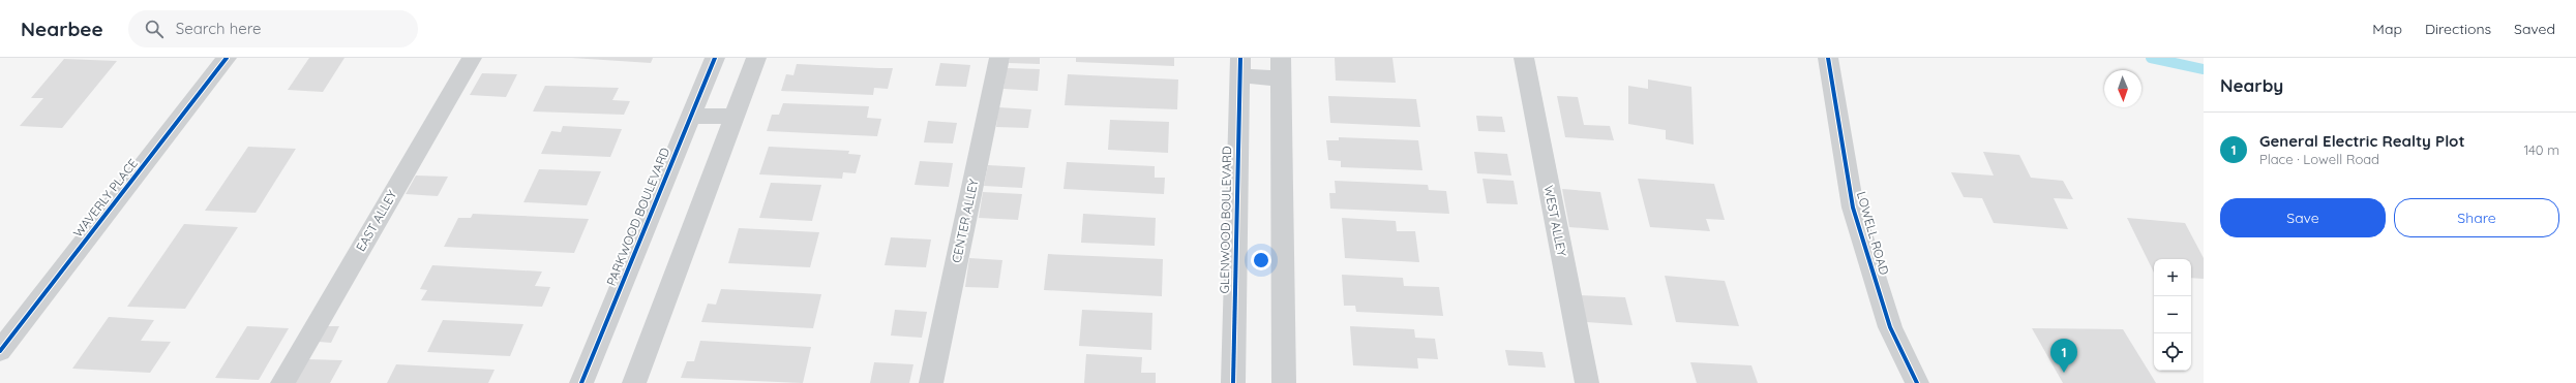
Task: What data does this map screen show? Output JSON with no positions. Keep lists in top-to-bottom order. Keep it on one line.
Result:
{"streets":{"street":["WAVERLY PLACE","PARKWOOD BOULEVARD","GLENWOOD BOULEVARD","EAST ALLEY","CENTER ALLEY","WEST ALLEY","LOWELL ROAD"]},"north":"bottom","page":{"header":"Nearbee","search":"Search here","nav":["Map","Directions","Saved"],"heading":"Nearby","list":[{"mark":"1","name":"General Electric Realty Plot","note":"Place · Lowell Road","value":"140 m"}],"buttons":["Save","Share"],"map_buttons":["+","−"],"pins":"1"}}
